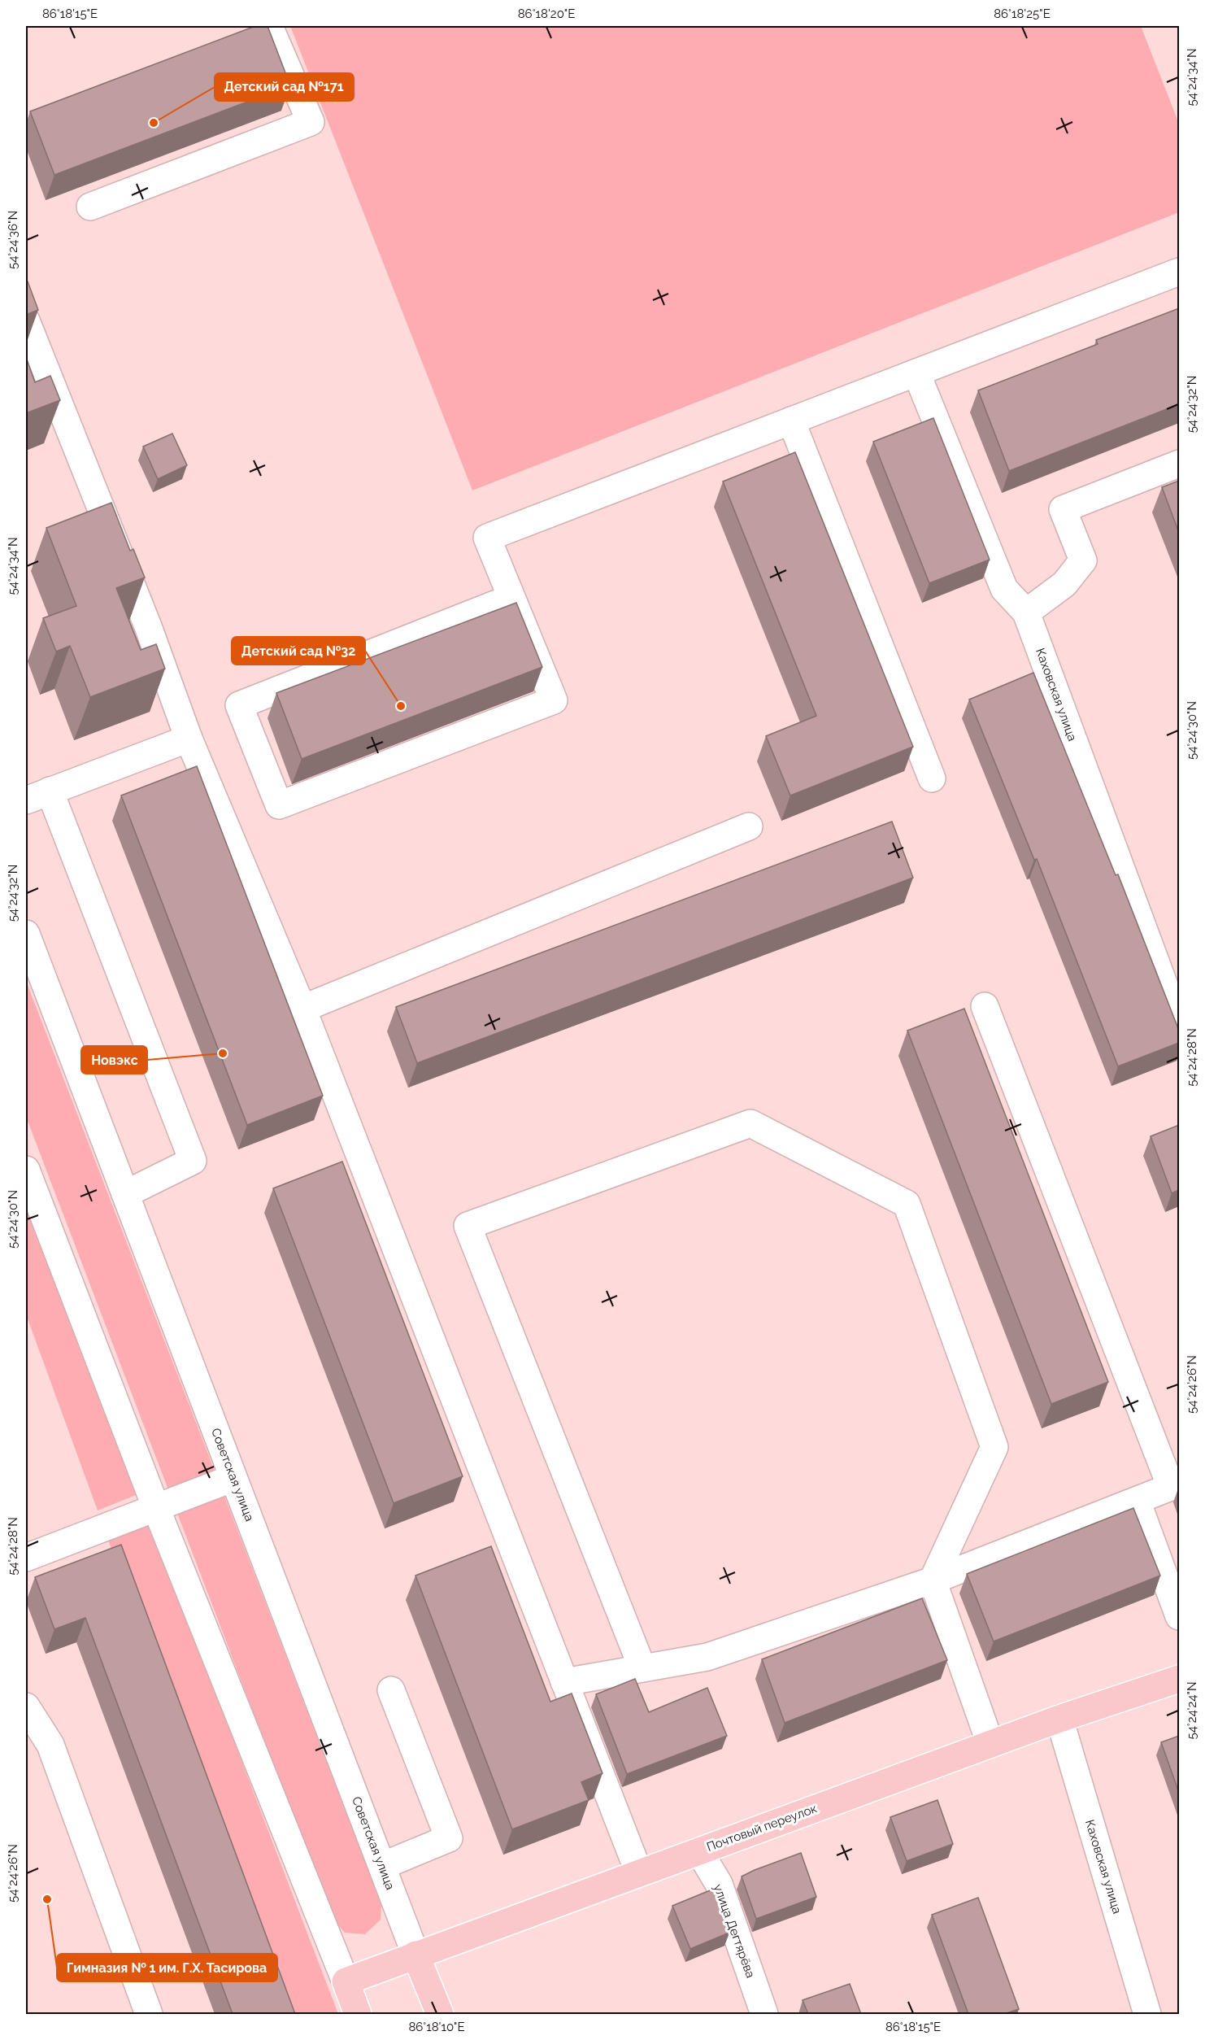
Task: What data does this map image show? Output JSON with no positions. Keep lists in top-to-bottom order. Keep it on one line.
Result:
{"streets":{"main road":["Советская улица","Почтовый переулок"],"street":["Каховская улица","улица Дегтярёва"]},"crossings":[["Каховская улица","Почтовый переулок"],["Советская улица","Почтовый переулок"],["Почтовый переулок","улица Дегтярёва"]],"places":["Детский сад №171","Детский сад №32","Новэкс","Гимназия № 1 им. Г.Х. Тасирова"],"coordinates":["86°18'15\"E","86°18'20\"E","86°18'25\"E","54°24'34\"N","54°24'36\"N","54°24'32\"N","54°24'30\"N","54°24'28\"N","54°24'26\"N","54°24'24\"N","86°18'10\"E"]}
